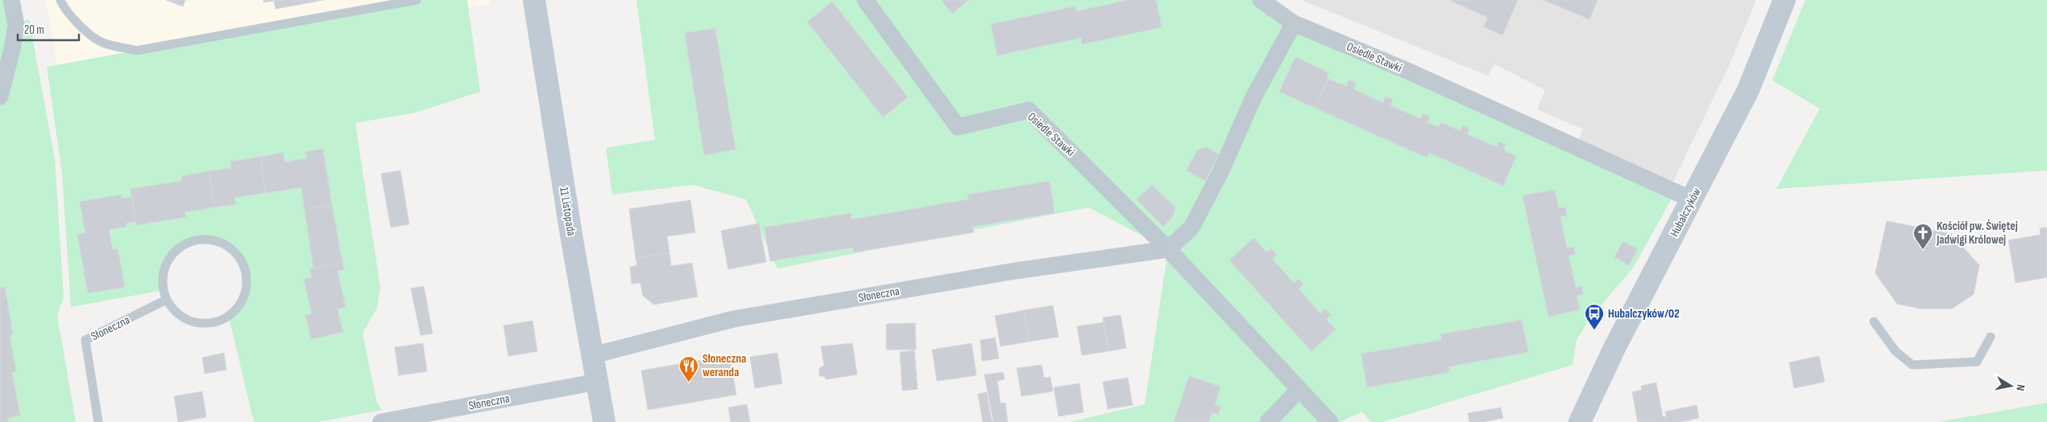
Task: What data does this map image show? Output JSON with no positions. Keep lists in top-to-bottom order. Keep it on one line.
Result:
{"streets":{"street":["Osiedle Stawki","11 Listopada","Hubalczyków","Słoneczna"]},"crossings":[["Osiedle Stawki","Hubalczyków"],["Osiedle Stawki","Słoneczna"],["11 Listopada","Słoneczna"]],"places":{"church":["Kościół pw. Świętej Jadwigi Królowej"],"bus stop":["Hubalczyków/02"],"restaurant":["Słoneczna weranda"]},"scale_bar":"20 m","north":"right"}
